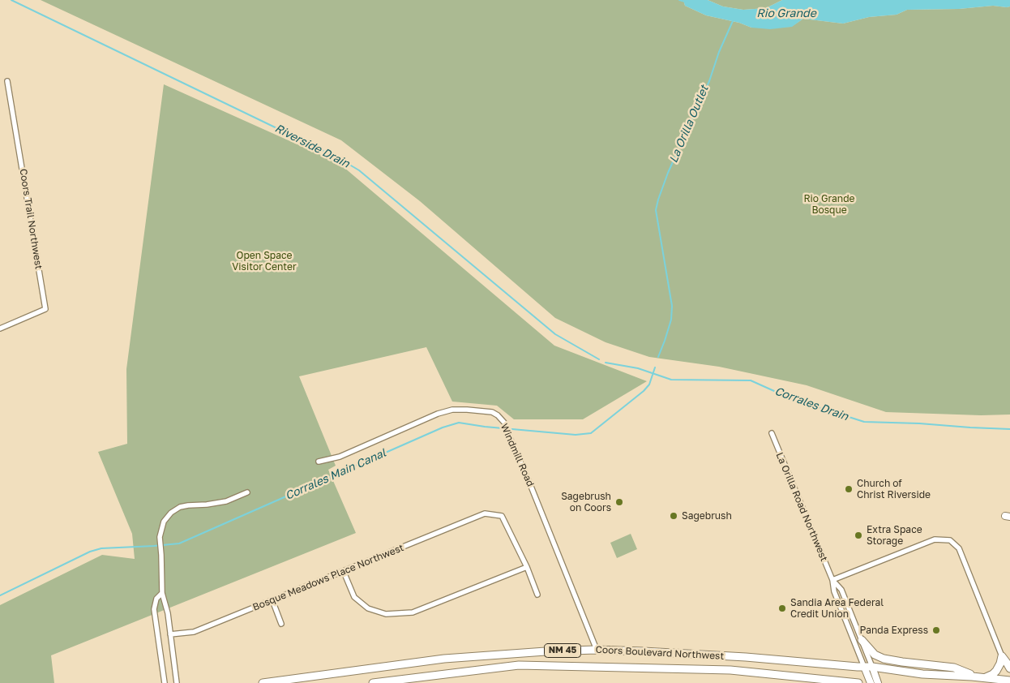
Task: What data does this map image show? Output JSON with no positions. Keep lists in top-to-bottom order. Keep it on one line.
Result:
{"streets":{"main road":["NM 45","Coors Boulevard Northwest"],"street":["Coors Trail Northwest","Windmill Road","La Orilla Road Northwest","Bosque Meadows Place Northwest"]},"crossings":[["Windmill Road","Coors Boulevard Northwest"],["La Orilla Road Northwest","Coors Boulevard Northwest"]],"water":["Rio Grande","La Orilla Outlet","Riverside Drain","Corrales Drain","Corrales Main Canal"],"parks":["Rio Grande Bosque","Open Space Visitor Center"],"places":["Church of Christ Riverside","Sagebrush on Coors","Sagebrush","Extra Space Storage","Sandia Area Federal Credit Union","Panda Express"]}
